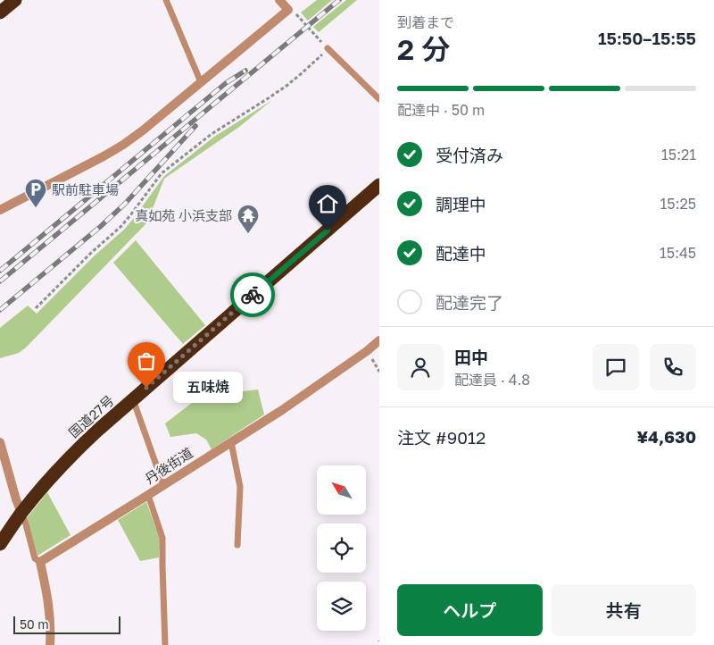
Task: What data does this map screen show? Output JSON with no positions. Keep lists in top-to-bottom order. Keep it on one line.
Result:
{"streets":{"highway":["国道27号"],"street":["丹後街道"]},"places":{"parking":["駅前駐車場"],"temple":["真如苑 小浜支部"],"other":["五味焼"]},"scale_bar":"50 m","north":"top left","page":{"heading":["2 分","到着まで","15:50–15:55"],"panel":["田中","配達員 · 4.8","注文 #9012","¥4,630"],"bar":"配達中 · 50 m","list":[["受付済み","15:21"],["調理中","15:25"],["配達中","15:45"],"配達完了"],"bubble":"五味焼","buttons":["ヘルプ","共有"],"scale":"50 m"}}
